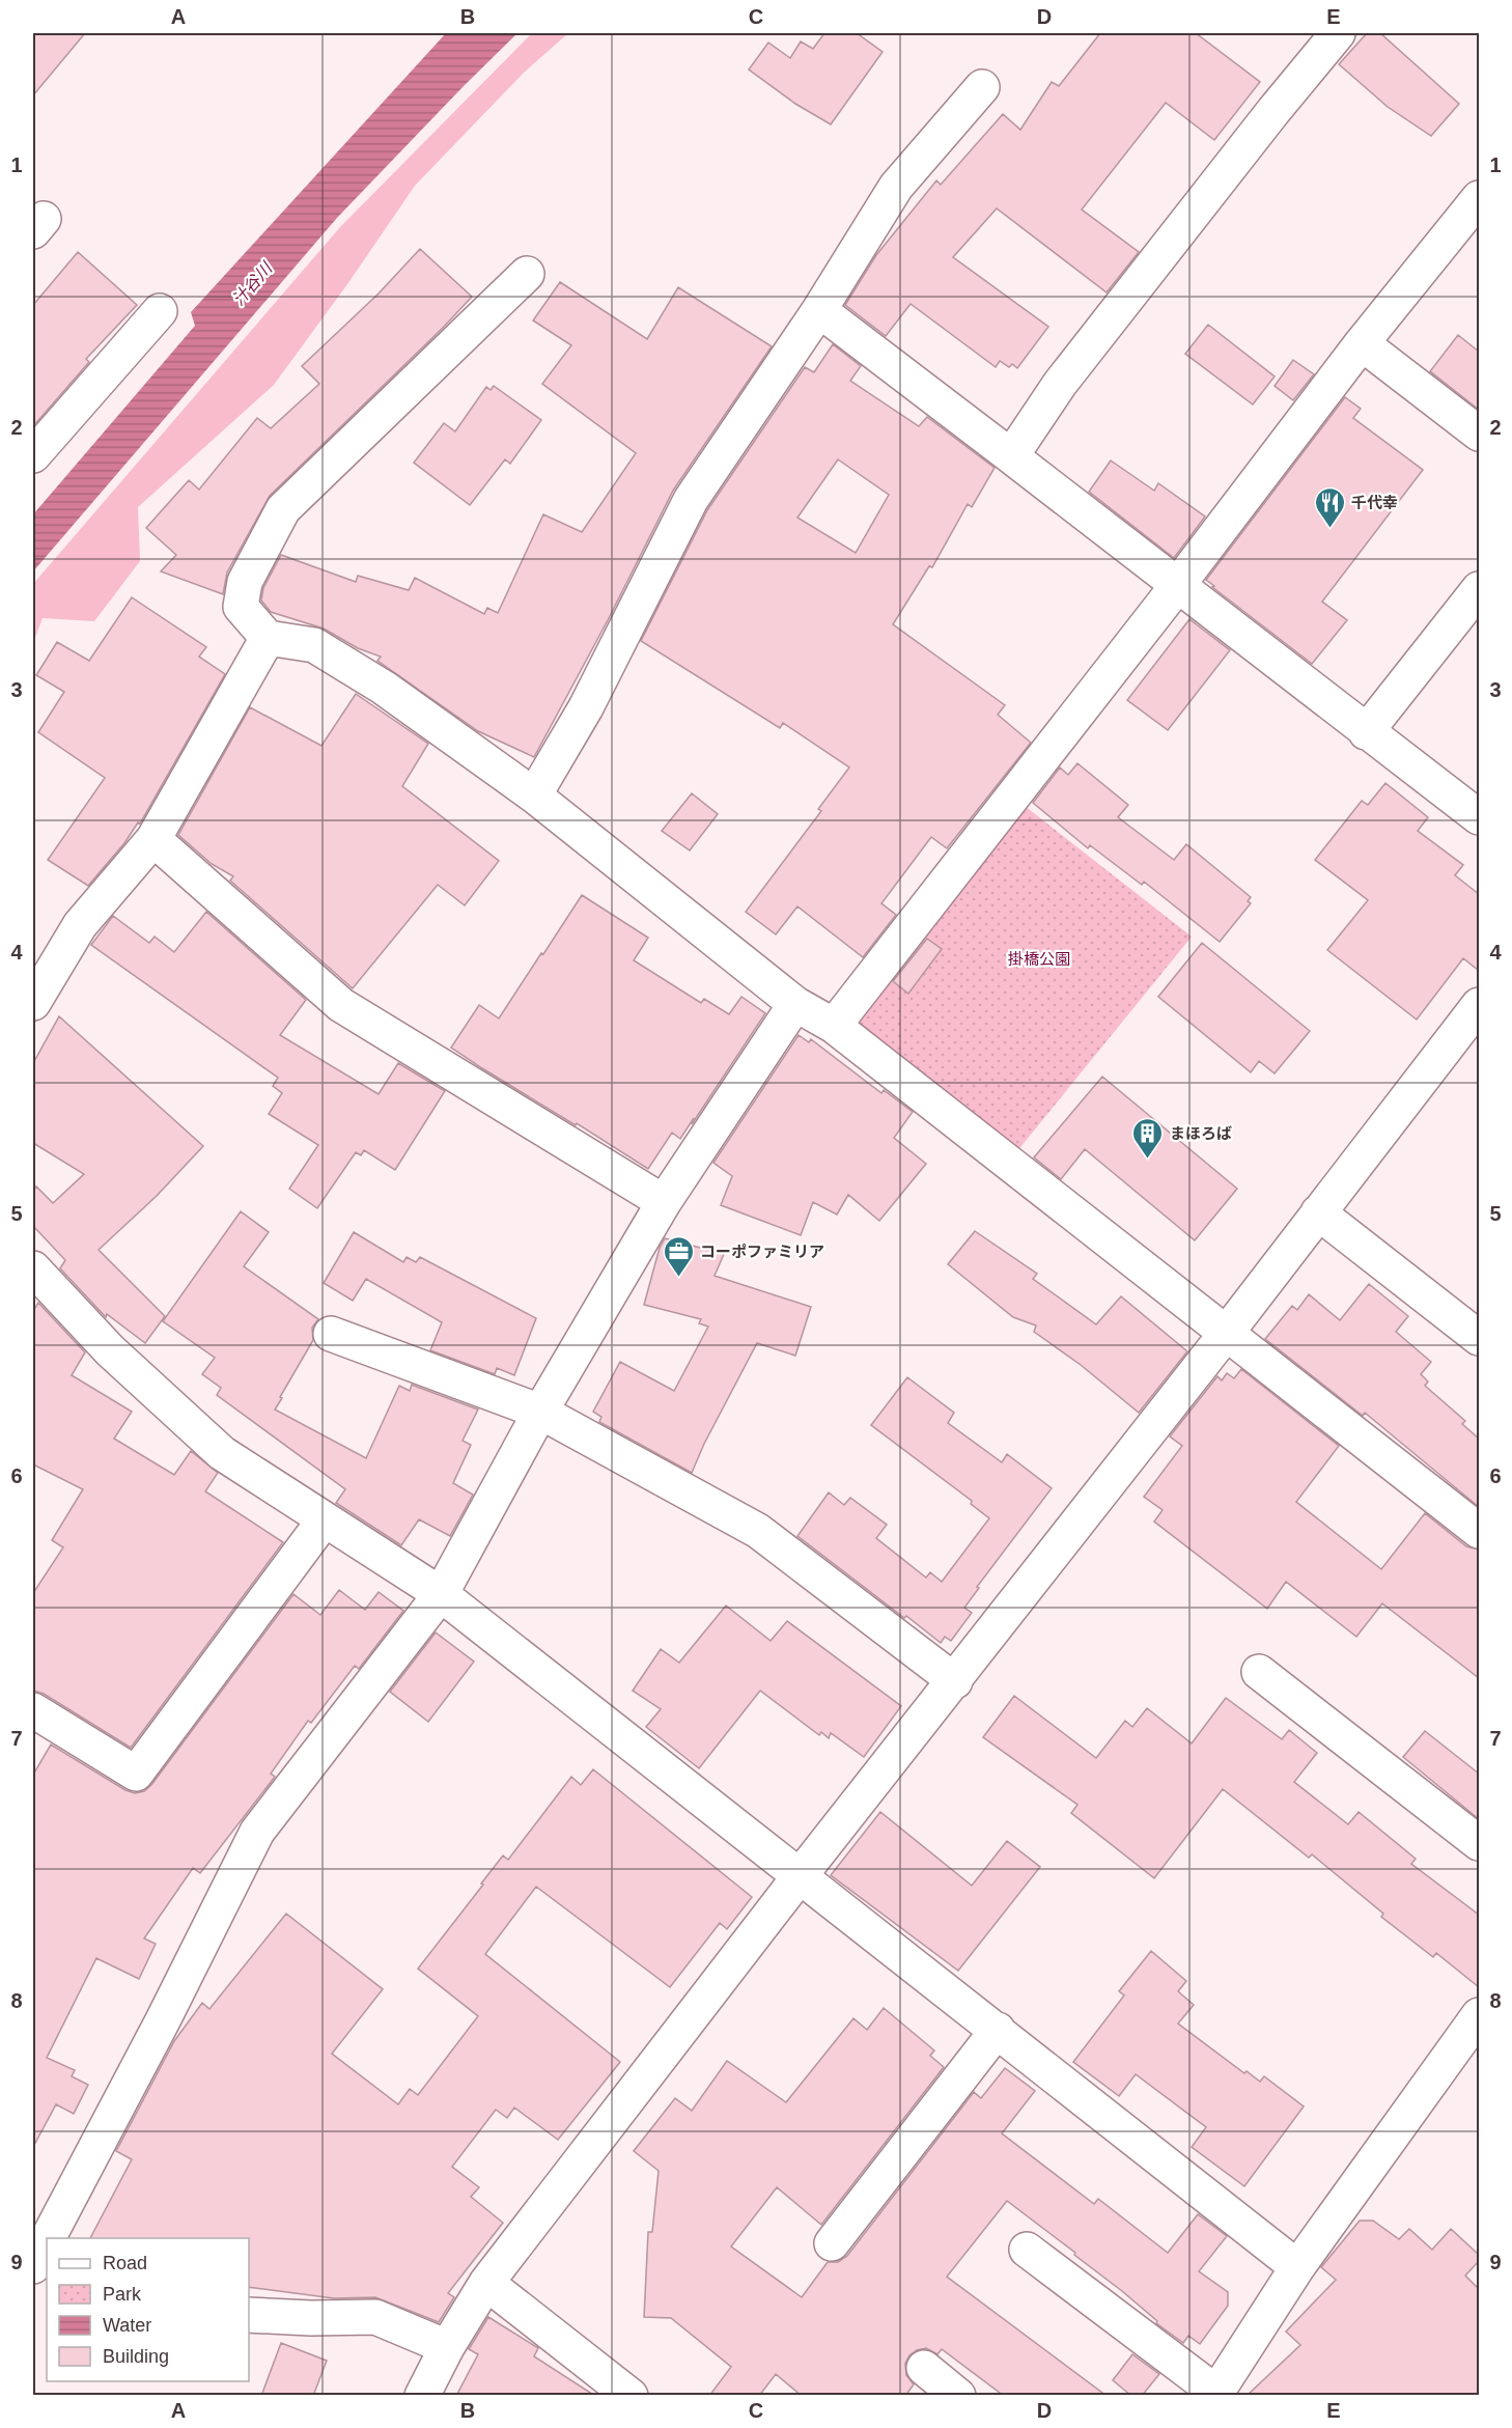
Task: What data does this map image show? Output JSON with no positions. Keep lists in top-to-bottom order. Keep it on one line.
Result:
{"water":["汁谷川"],"parks":["掛橋公園"],"places":{"restaurant":["千代幸"],"building":["まほろば"],"office":["コーポファミリア"]},"legend":["Road","Park","Water","Building"],"grid":{"columns":["A","B","C","D","E"],"rows":["1","2","3","4","5","6","7","8","9"]}}
